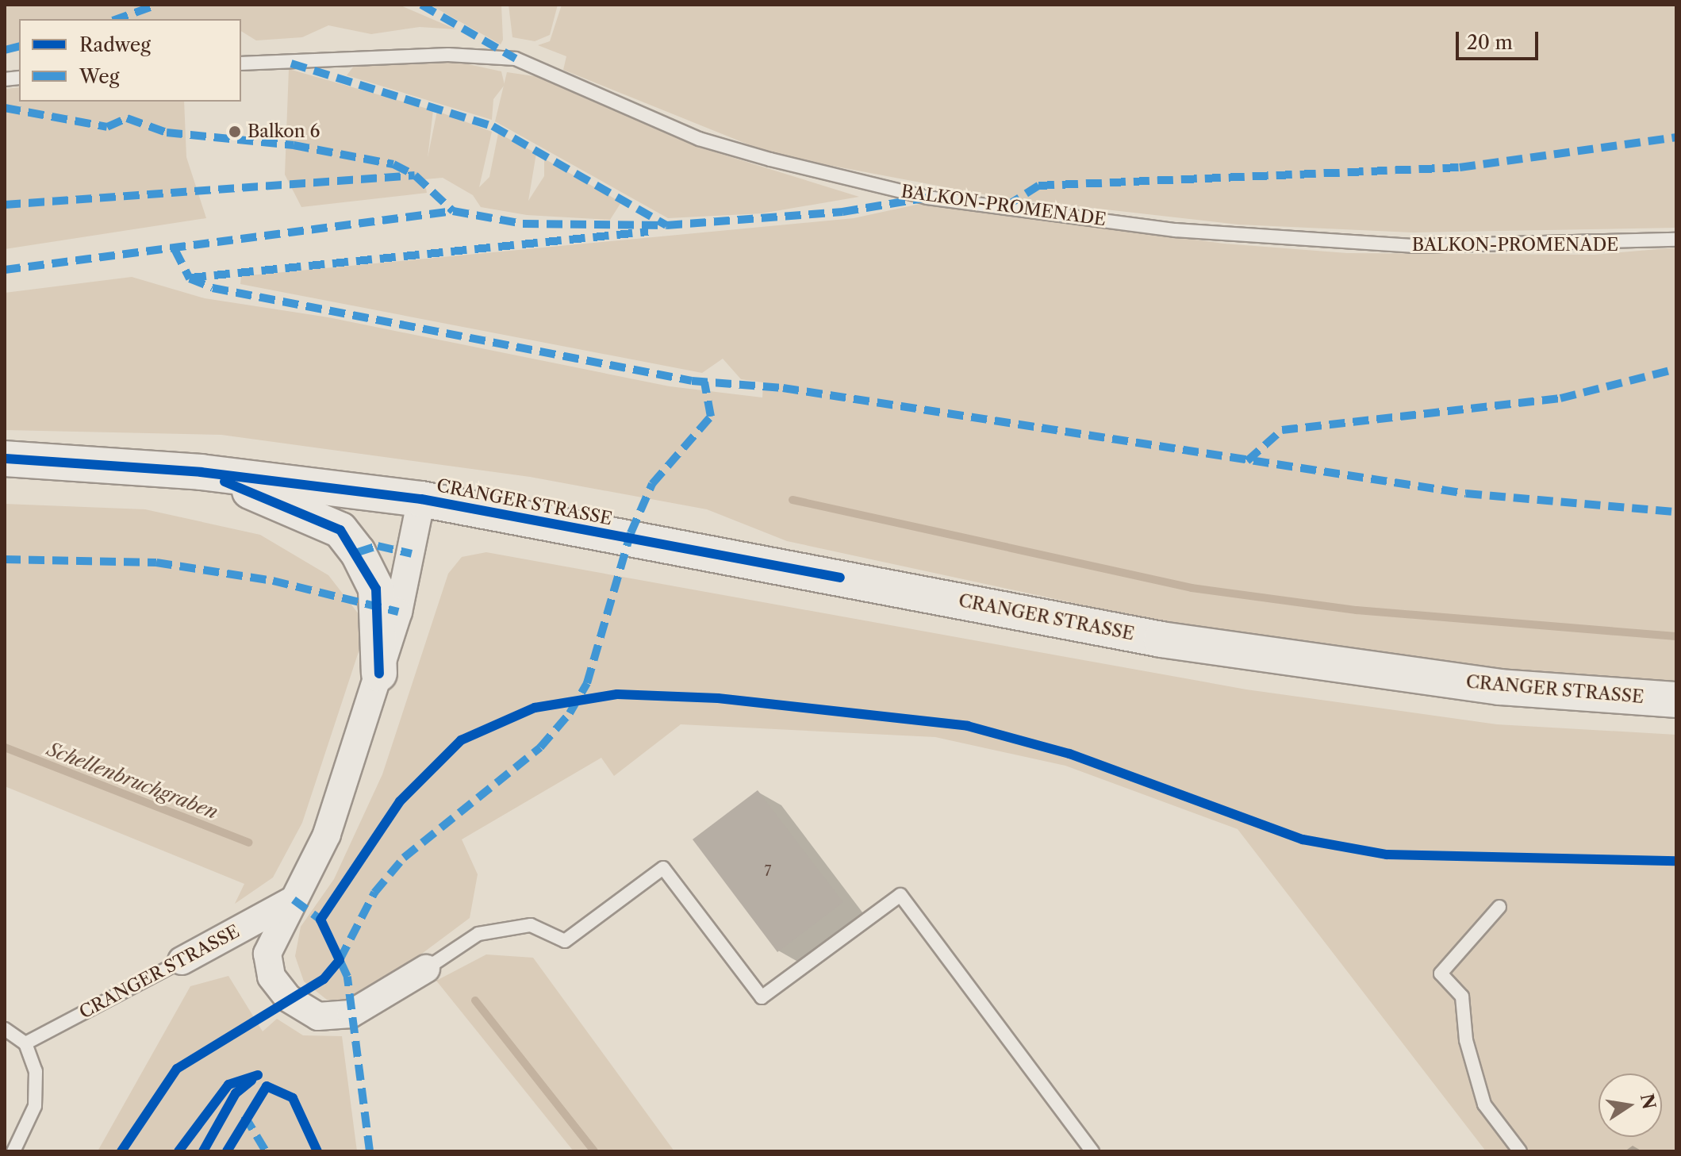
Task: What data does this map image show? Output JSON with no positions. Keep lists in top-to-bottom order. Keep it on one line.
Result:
{"streets":{"main road":["CRANGER STRASSE"],"lane":["BALKON-PROMENADE"]},"water":["Schellenbruchgraben"],"places":["Balkon 6"],"house_numbers":["7"],"legend":["Radweg","Weg"],"scale_bar":"20 m","north":"right"}
